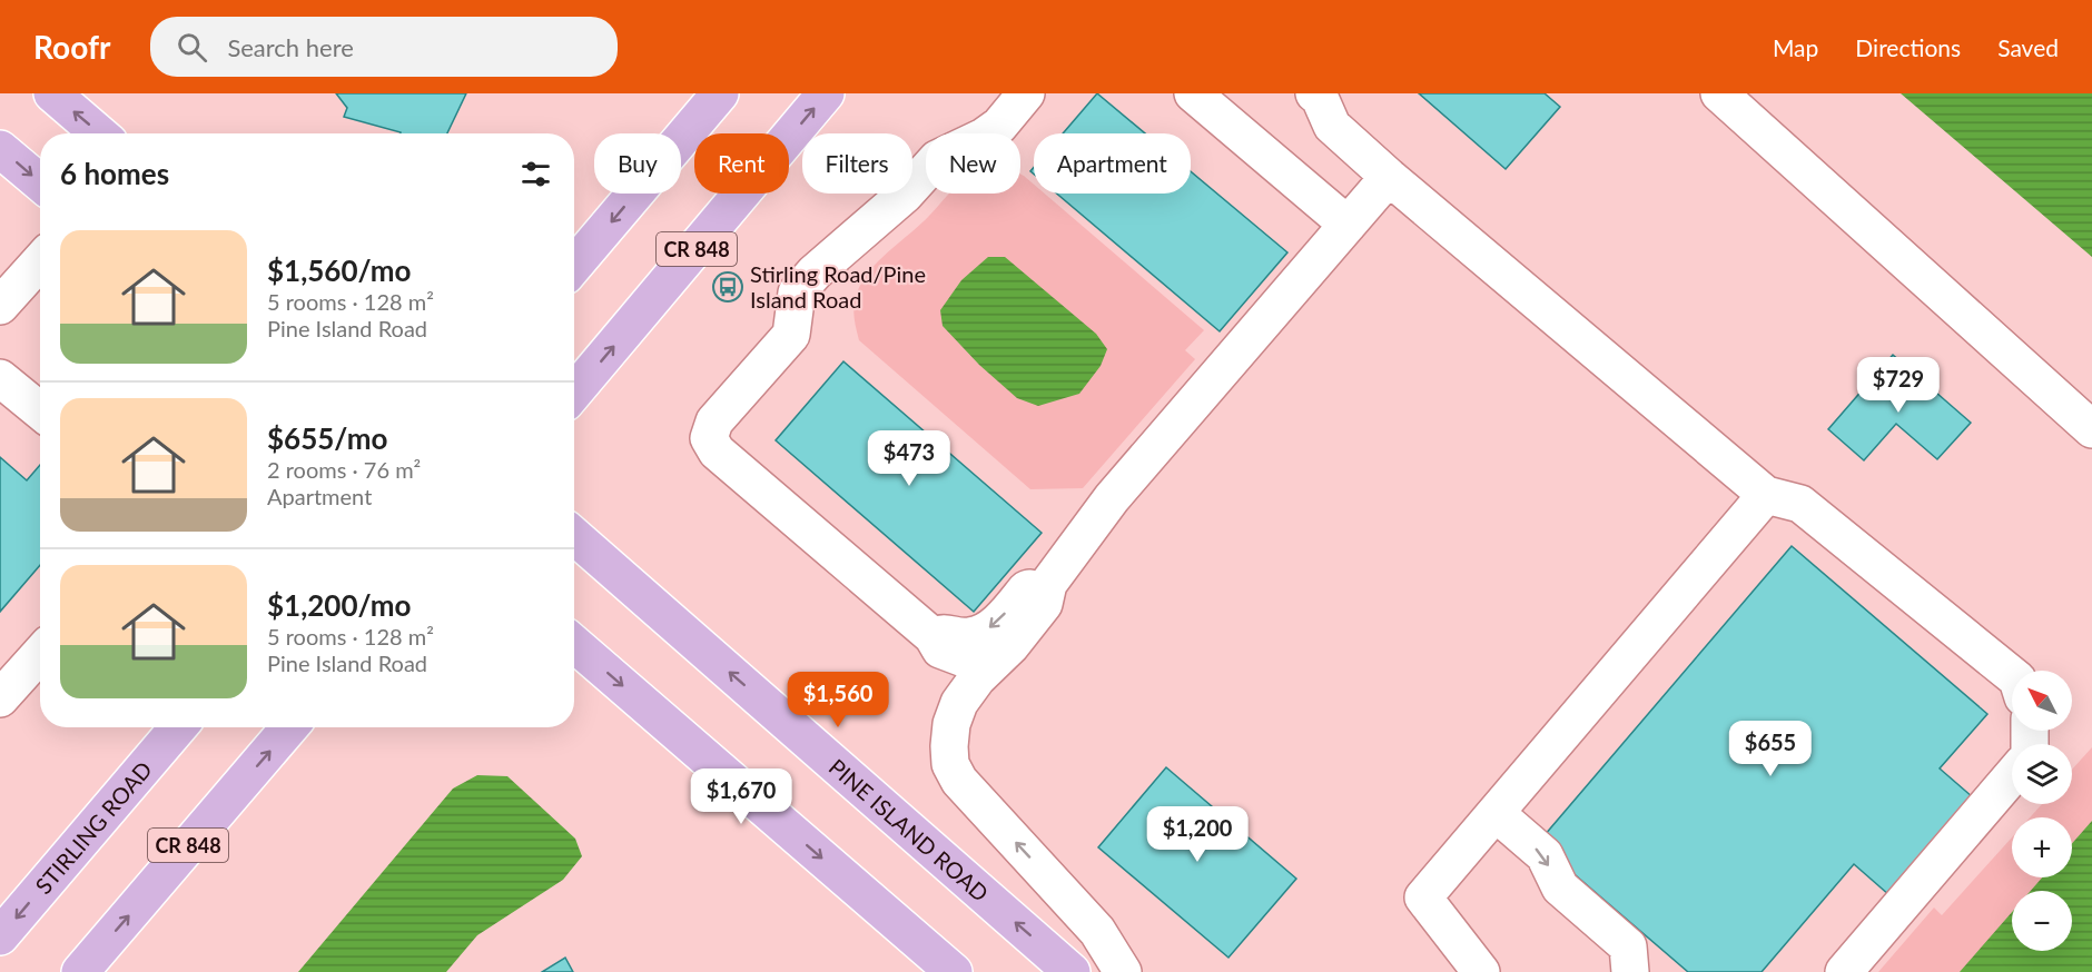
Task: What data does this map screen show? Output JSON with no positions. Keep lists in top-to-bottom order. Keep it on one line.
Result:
{"streets":{"main road":["CR 848","STIRLING ROAD","PINE ISLAND ROAD"]},"places":{"bus stop":["Stirling Road/Pine Island Road"]},"north":"top left","page":{"header":"Roofr","search":"Search here","nav":["Map","Directions","Saved"],"chip":["Buy","Rent","Filters","New","Apartment"],"heading":"6 homes","list":[{"name":"$1,560/mo","note":"5 rooms · 128 m² · Pine Island Road"},{"name":"$655/mo","note":"2 rooms · 76 m² · Apartment"},{"name":"$1,200/mo","note":"5 rooms · 128 m² · Pine Island Road"}],"price":["$729","$473","$1,560","$655","$1,670","$1,200"],"map_buttons":["+","−"]}}
